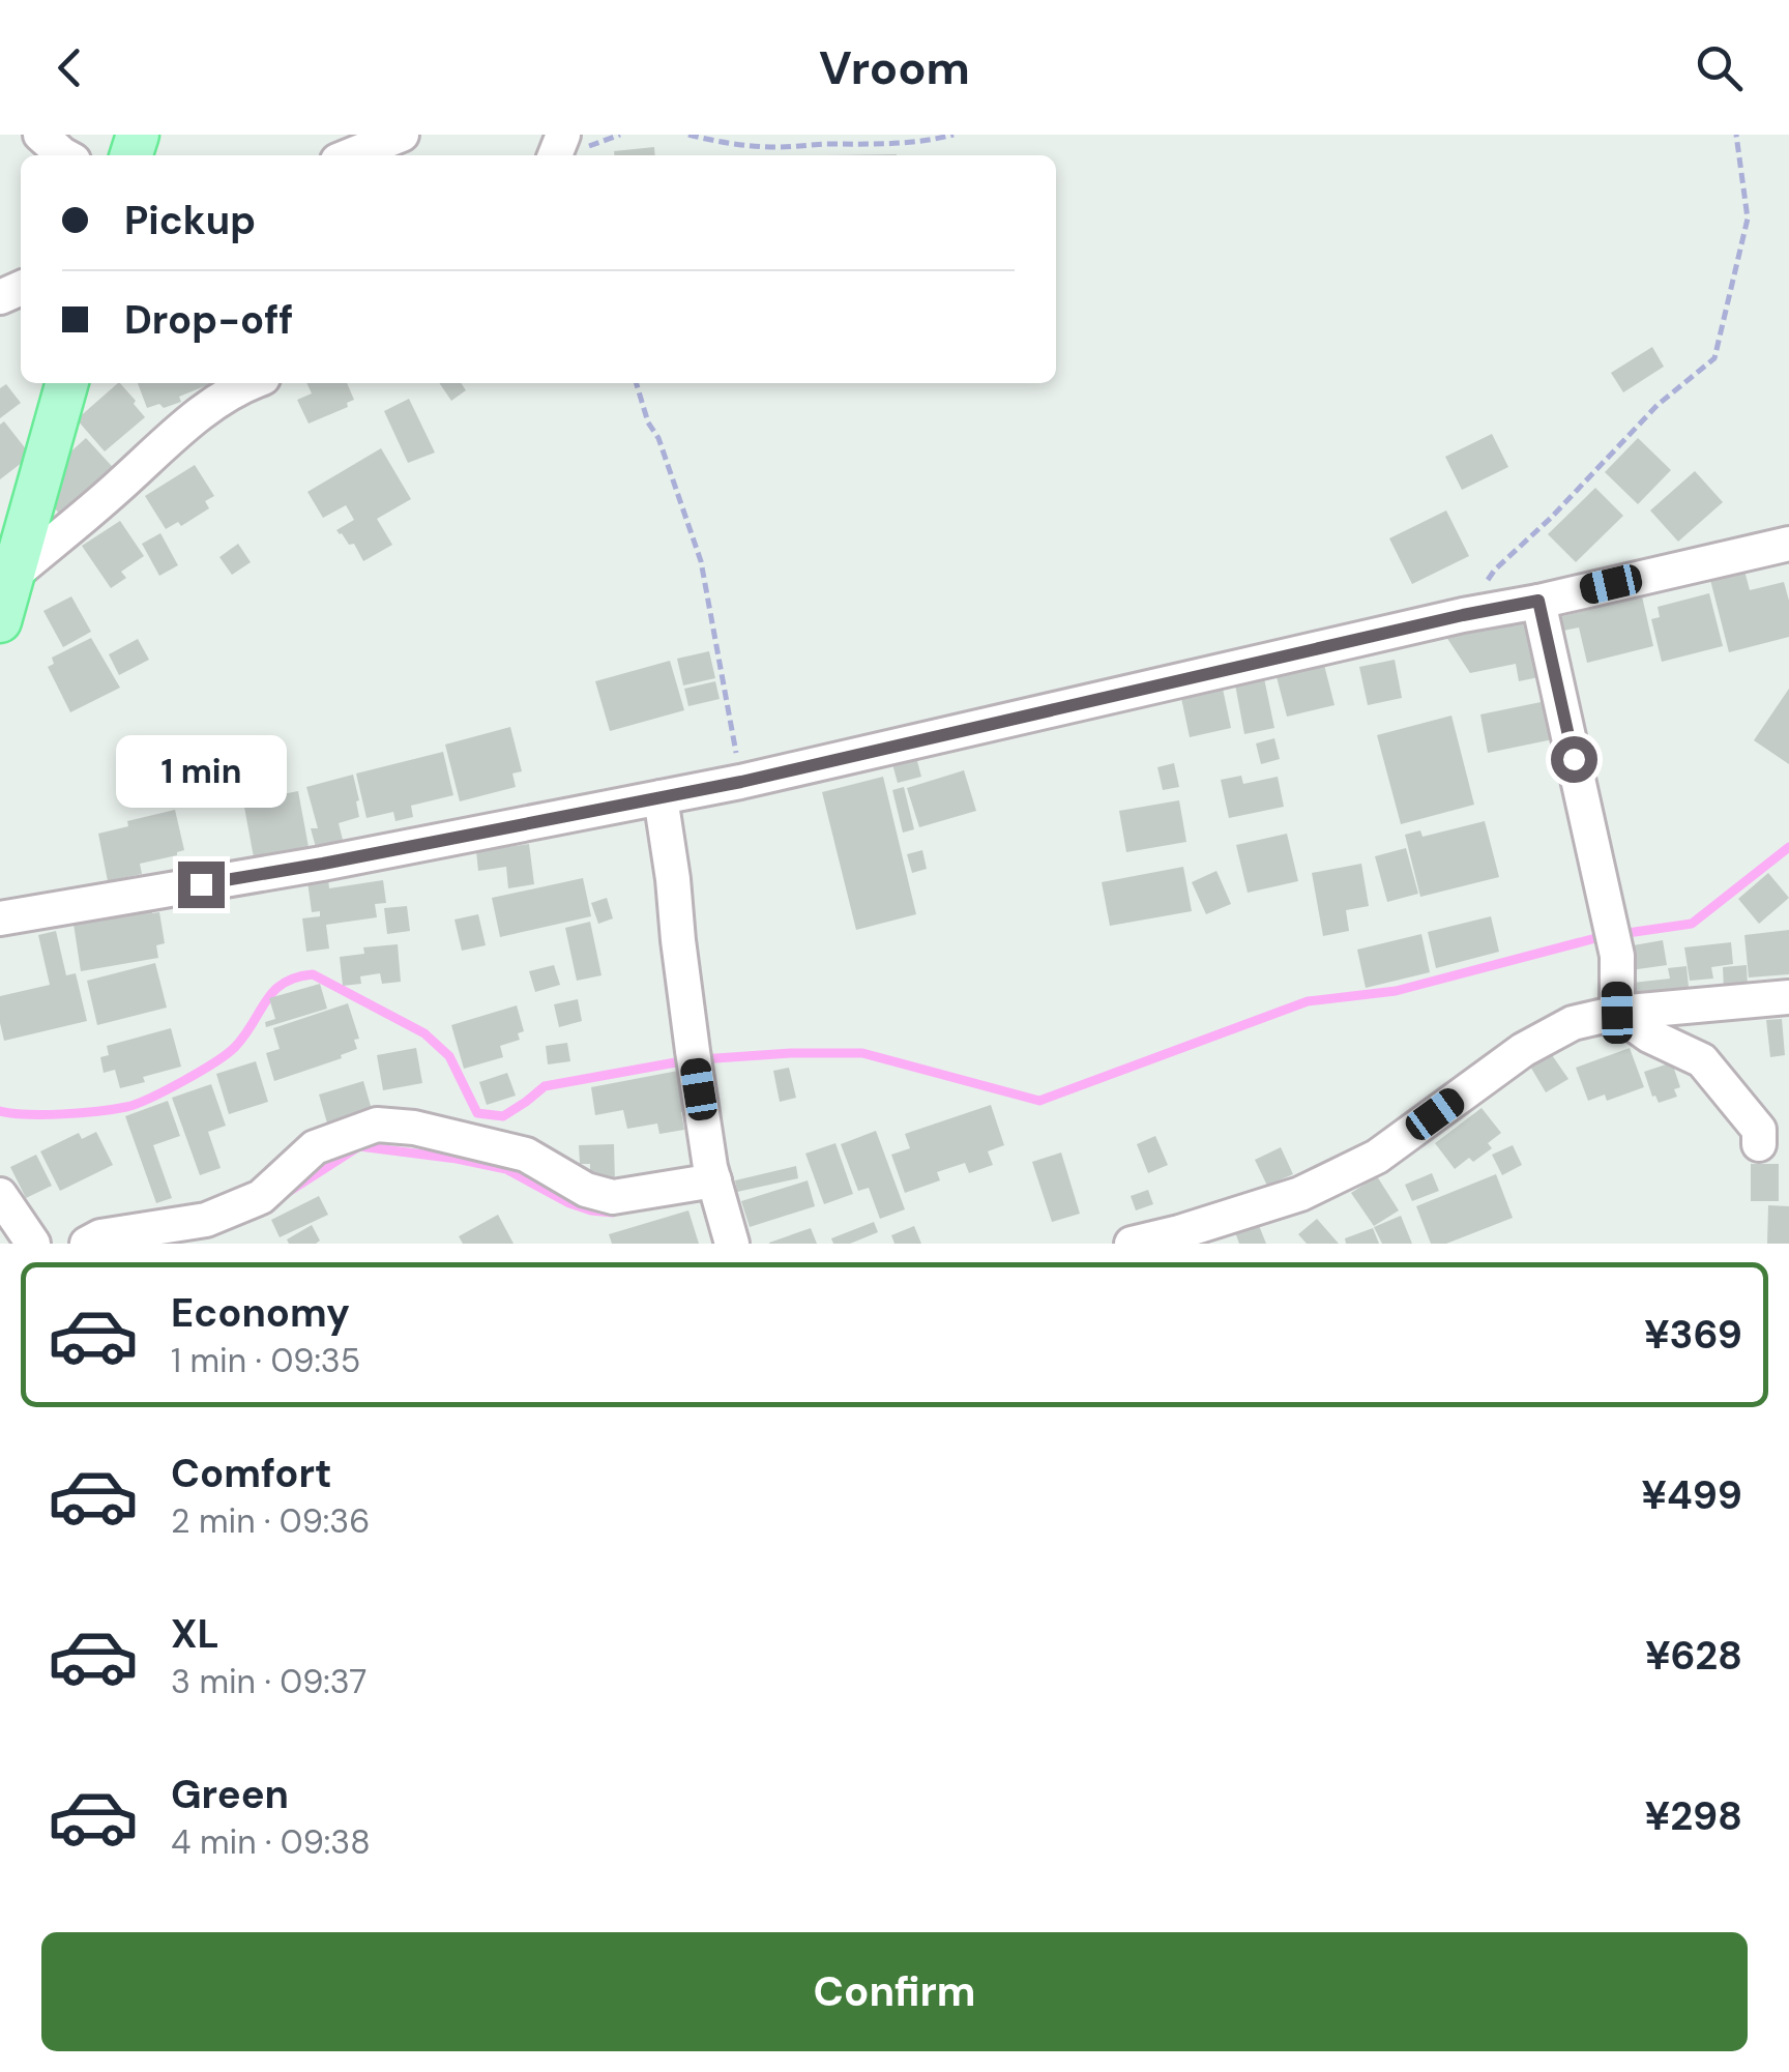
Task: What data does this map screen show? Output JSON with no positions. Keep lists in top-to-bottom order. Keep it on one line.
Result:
{"page":{"header":"Vroom","banner":["Pickup","Drop-off"],"bubble":"1 min","list":[{"name":"Economy","note":"1 min · 09:35","value":"¥369"},{"name":"Comfort","note":"2 min · 09:36","value":"¥499"},{"name":"XL","note":"3 min · 09:37","value":"¥628"},{"name":"Green","note":"4 min · 09:38","value":"¥298"}],"buttons":"Confirm"}}
